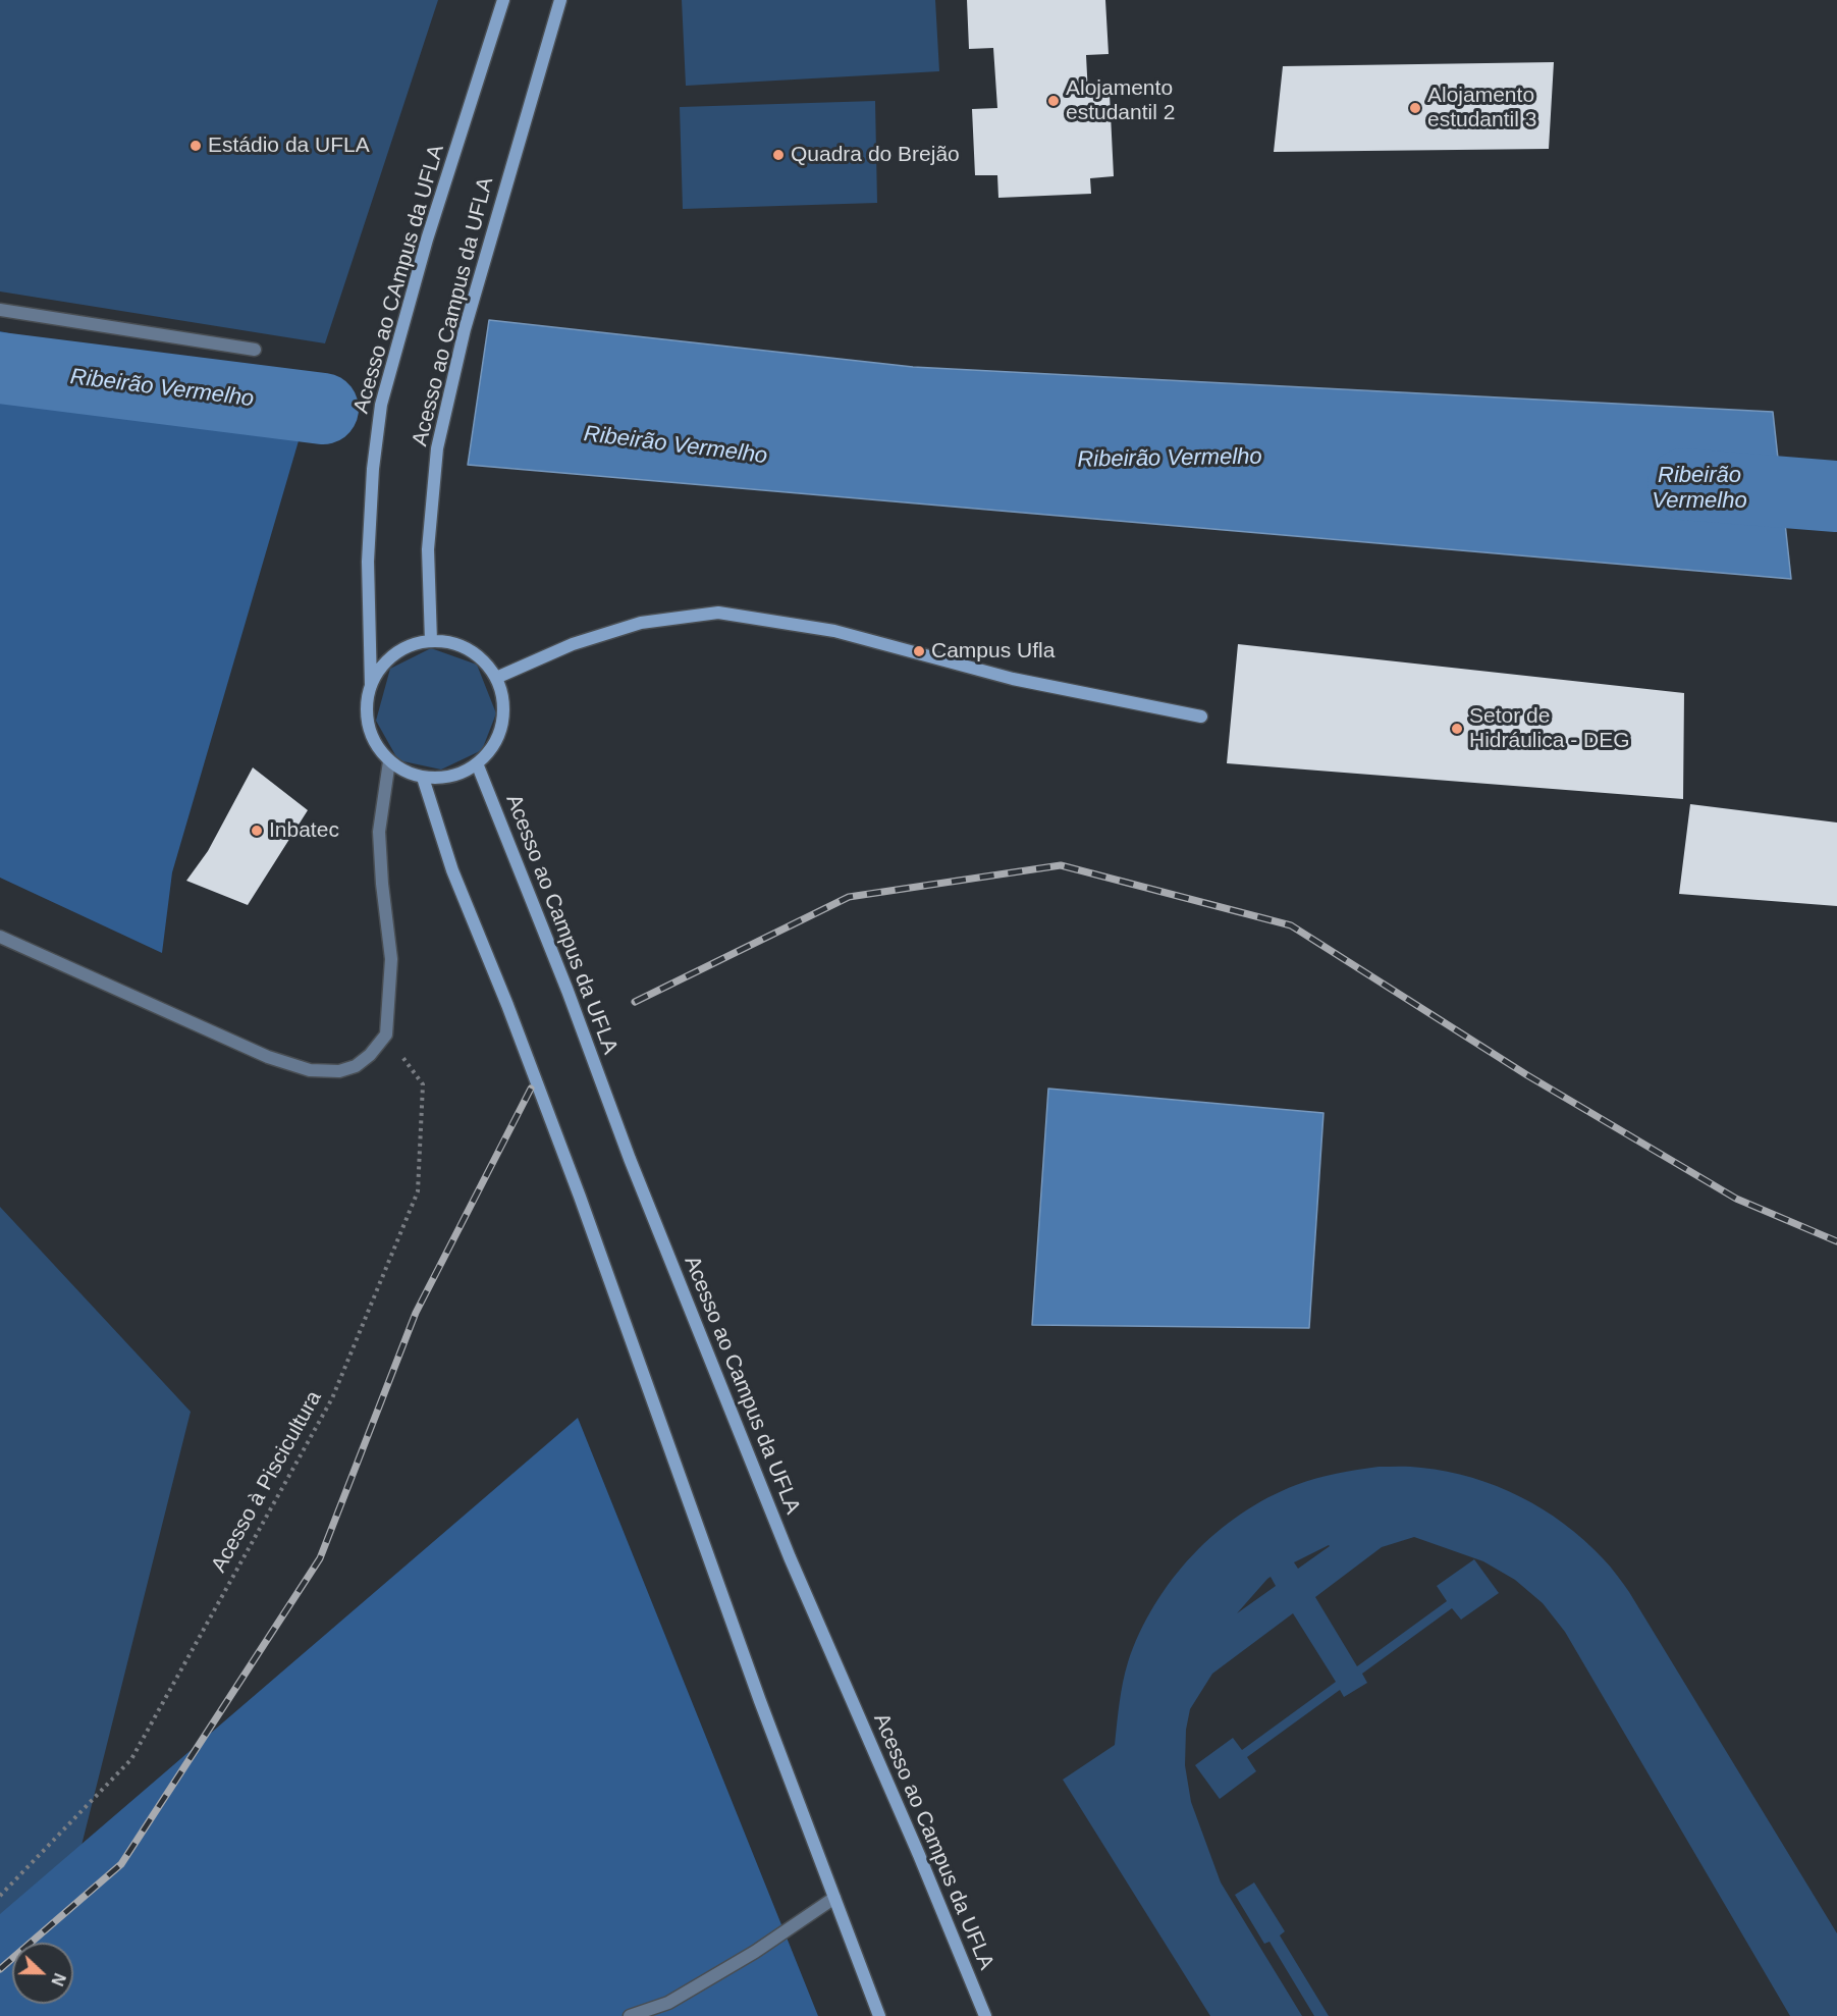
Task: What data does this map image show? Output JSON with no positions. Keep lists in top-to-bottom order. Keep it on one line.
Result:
{"streets":{"street":["Acesso ao CAmpus da UFLA","Acesso ao Campus da UFLA"],"path":["Acesso à Piscicultura"]},"crossings":[["Acesso ao CAmpus da UFLA","Acesso ao Campus da UFLA"]],"water":["Ribeirão Vermelho"],"places":["Alojamento estudantil 2","Alojamento estudantil 3","Estádio da UFLA","Quadra do Brejão","Campus Ufla","Setor de Hidráulica - DEG","Inbatec"],"north":"right"}
